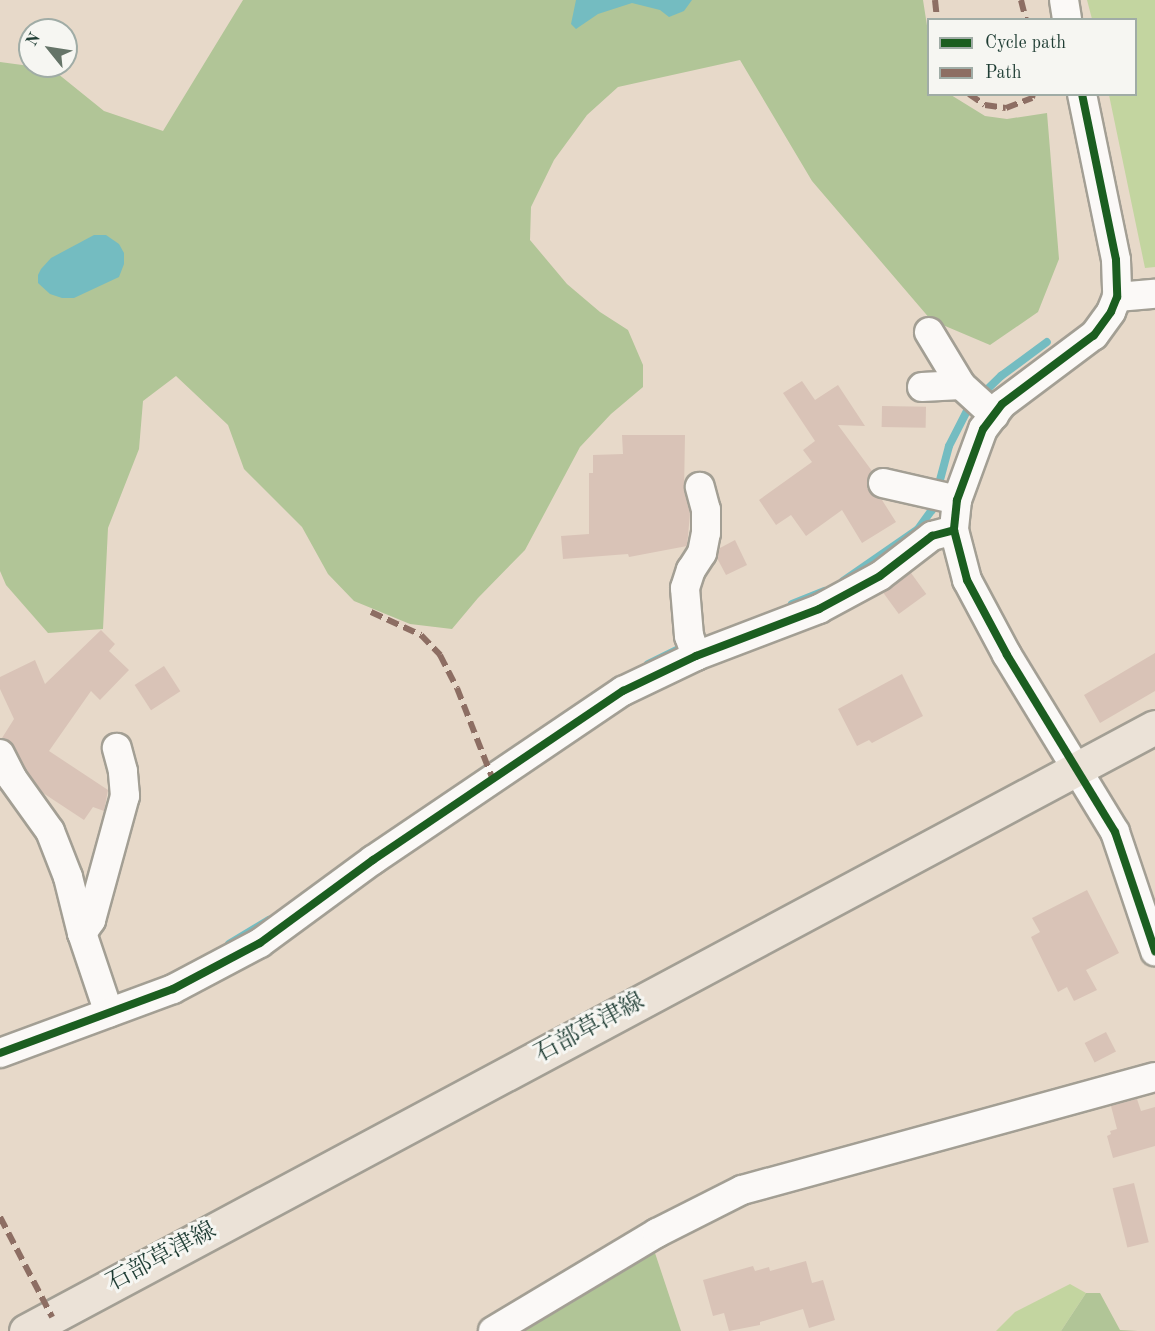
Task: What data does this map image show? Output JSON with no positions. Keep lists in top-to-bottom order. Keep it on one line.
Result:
{"streets":{"main road":["石部草津線"]},"legend":["Cycle path","Path"],"north":"top left"}
